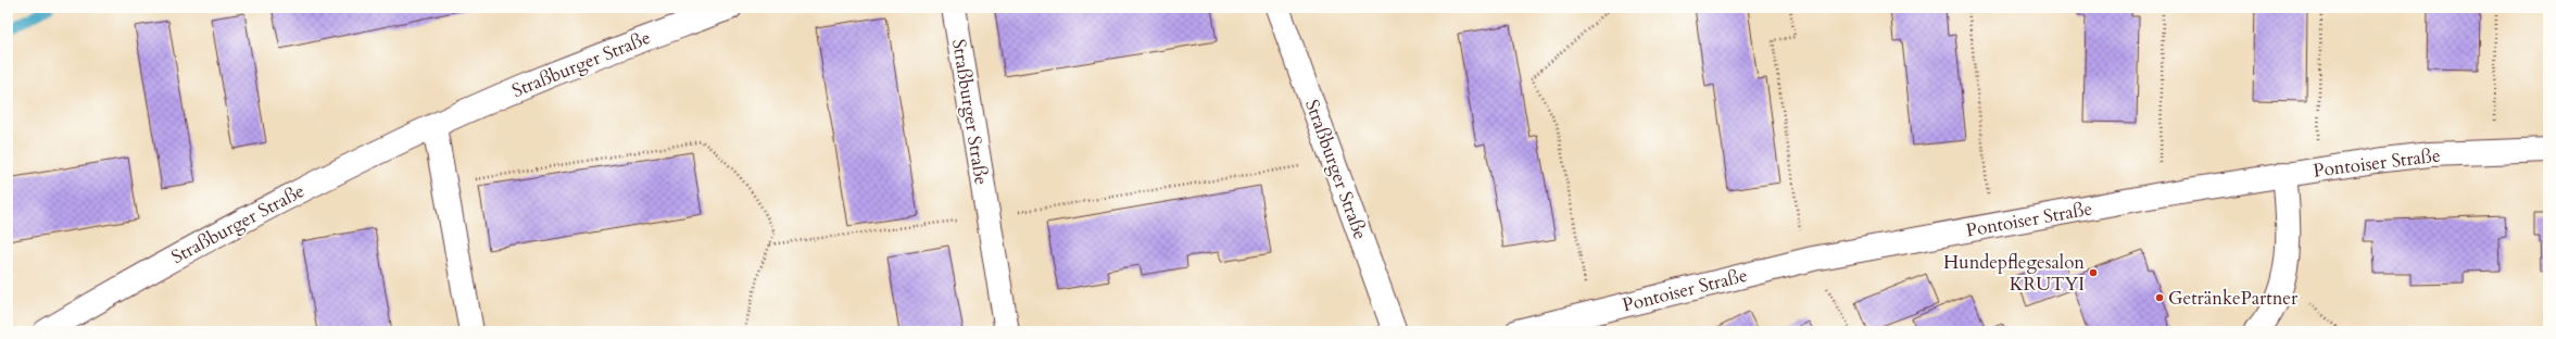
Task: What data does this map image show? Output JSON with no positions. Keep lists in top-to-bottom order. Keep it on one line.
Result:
{"streets":{"street":["Straßburger Straße","Pontoiser Straße"]},"places":["Hundepflegesalon KRUTYI","GetränkePartner"]}
